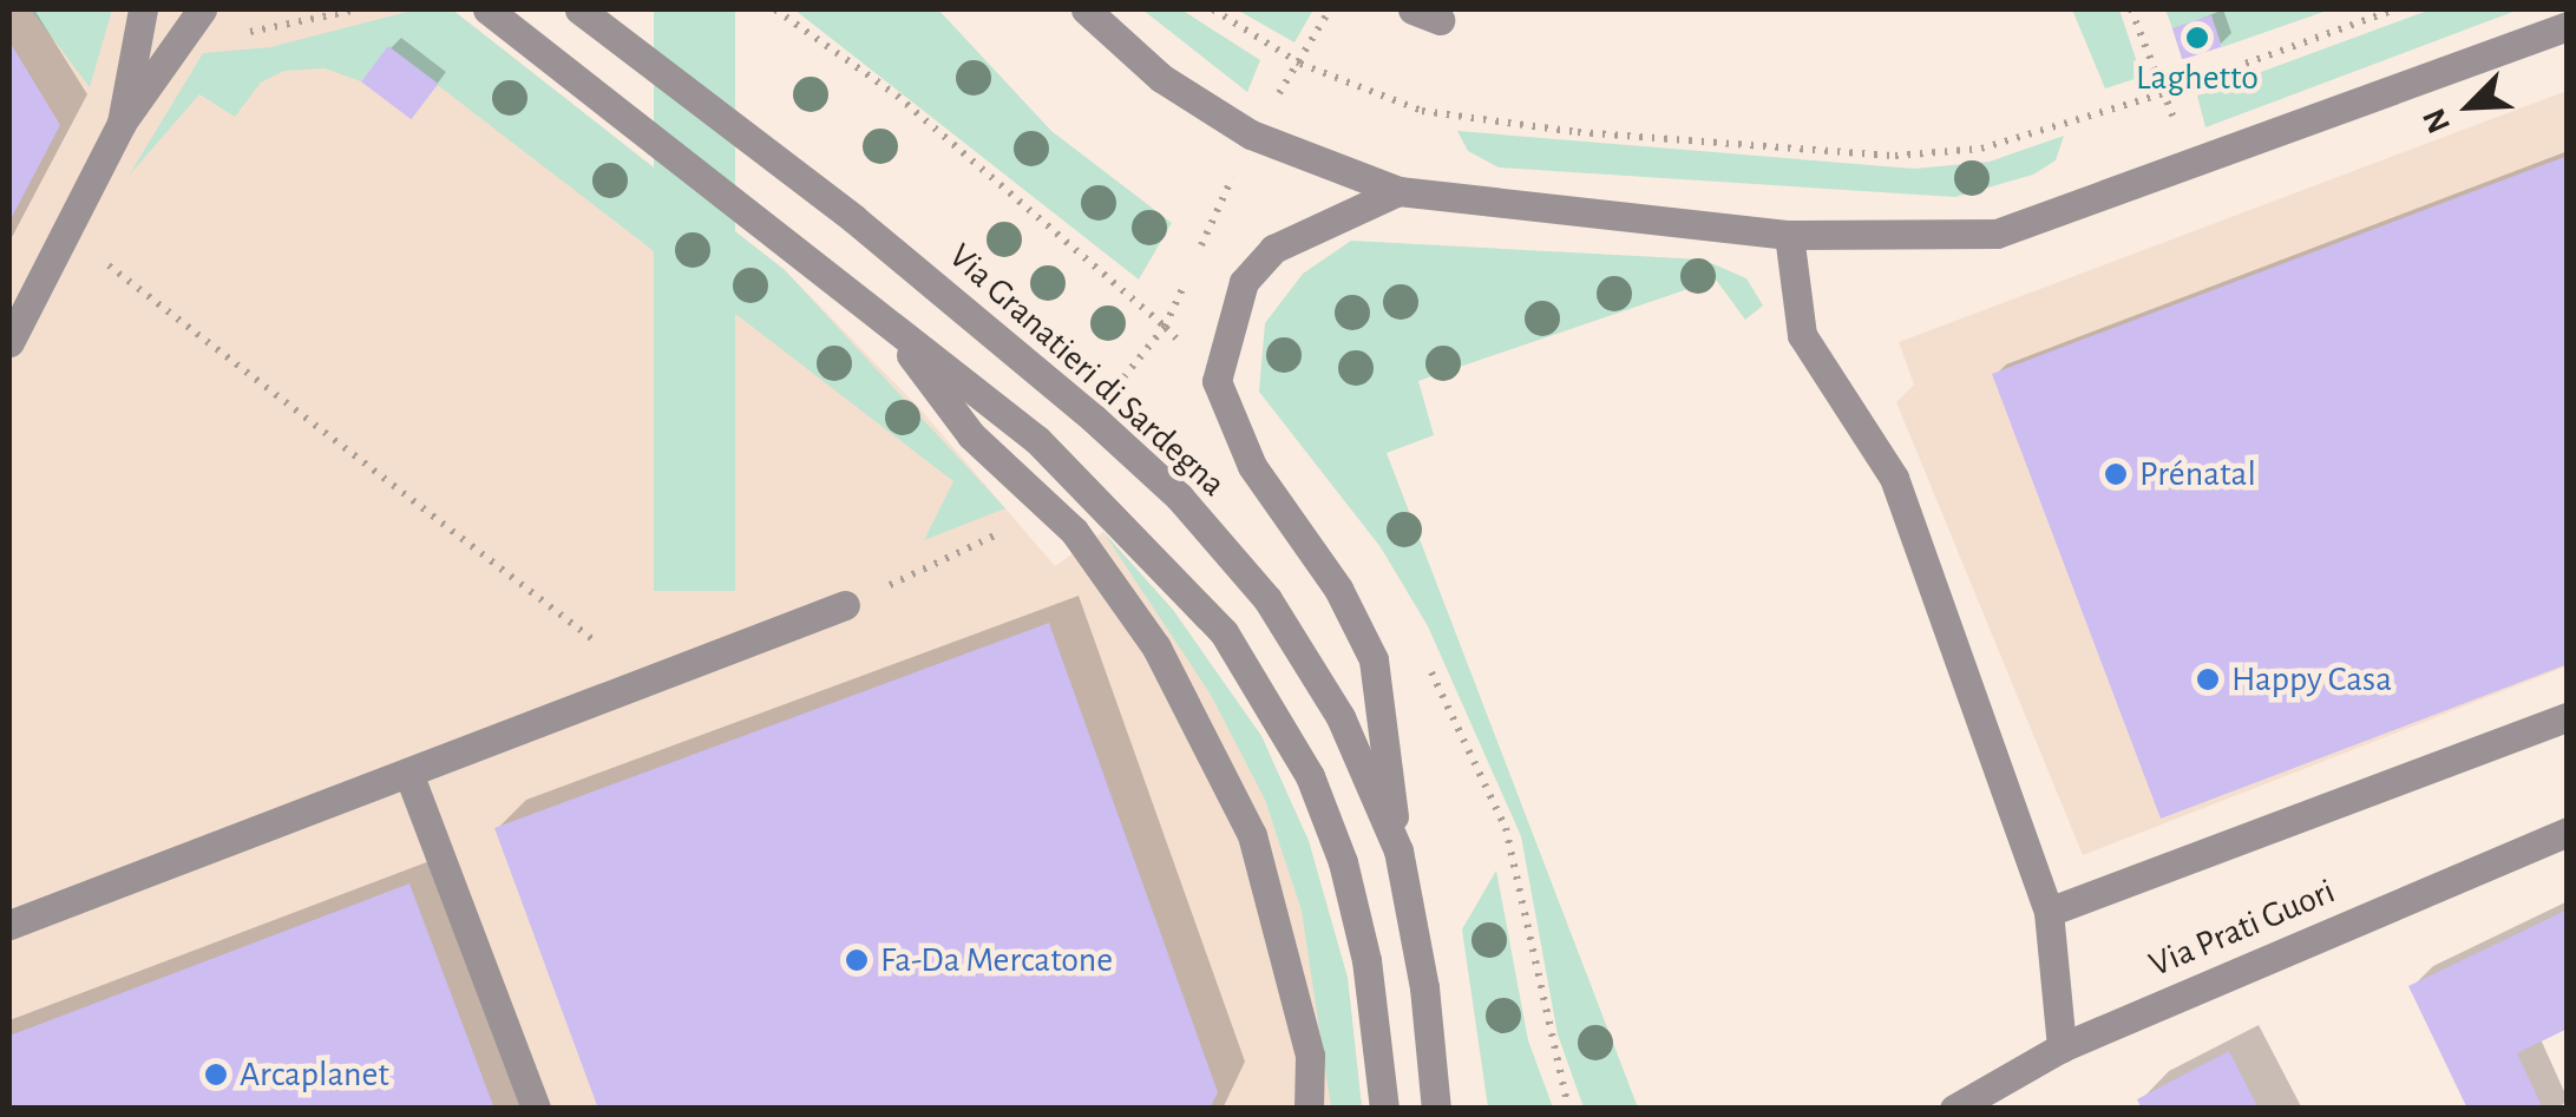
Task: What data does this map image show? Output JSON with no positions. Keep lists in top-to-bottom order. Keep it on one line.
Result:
{"streets":{"street":["Via Granatieri di Sardegna","Via Prati Guori"]},"places":["Laghetto","Prénatal","Happy Casa","Fa-Da Mercatone","Arcaplanet"],"north":"bottom left"}
